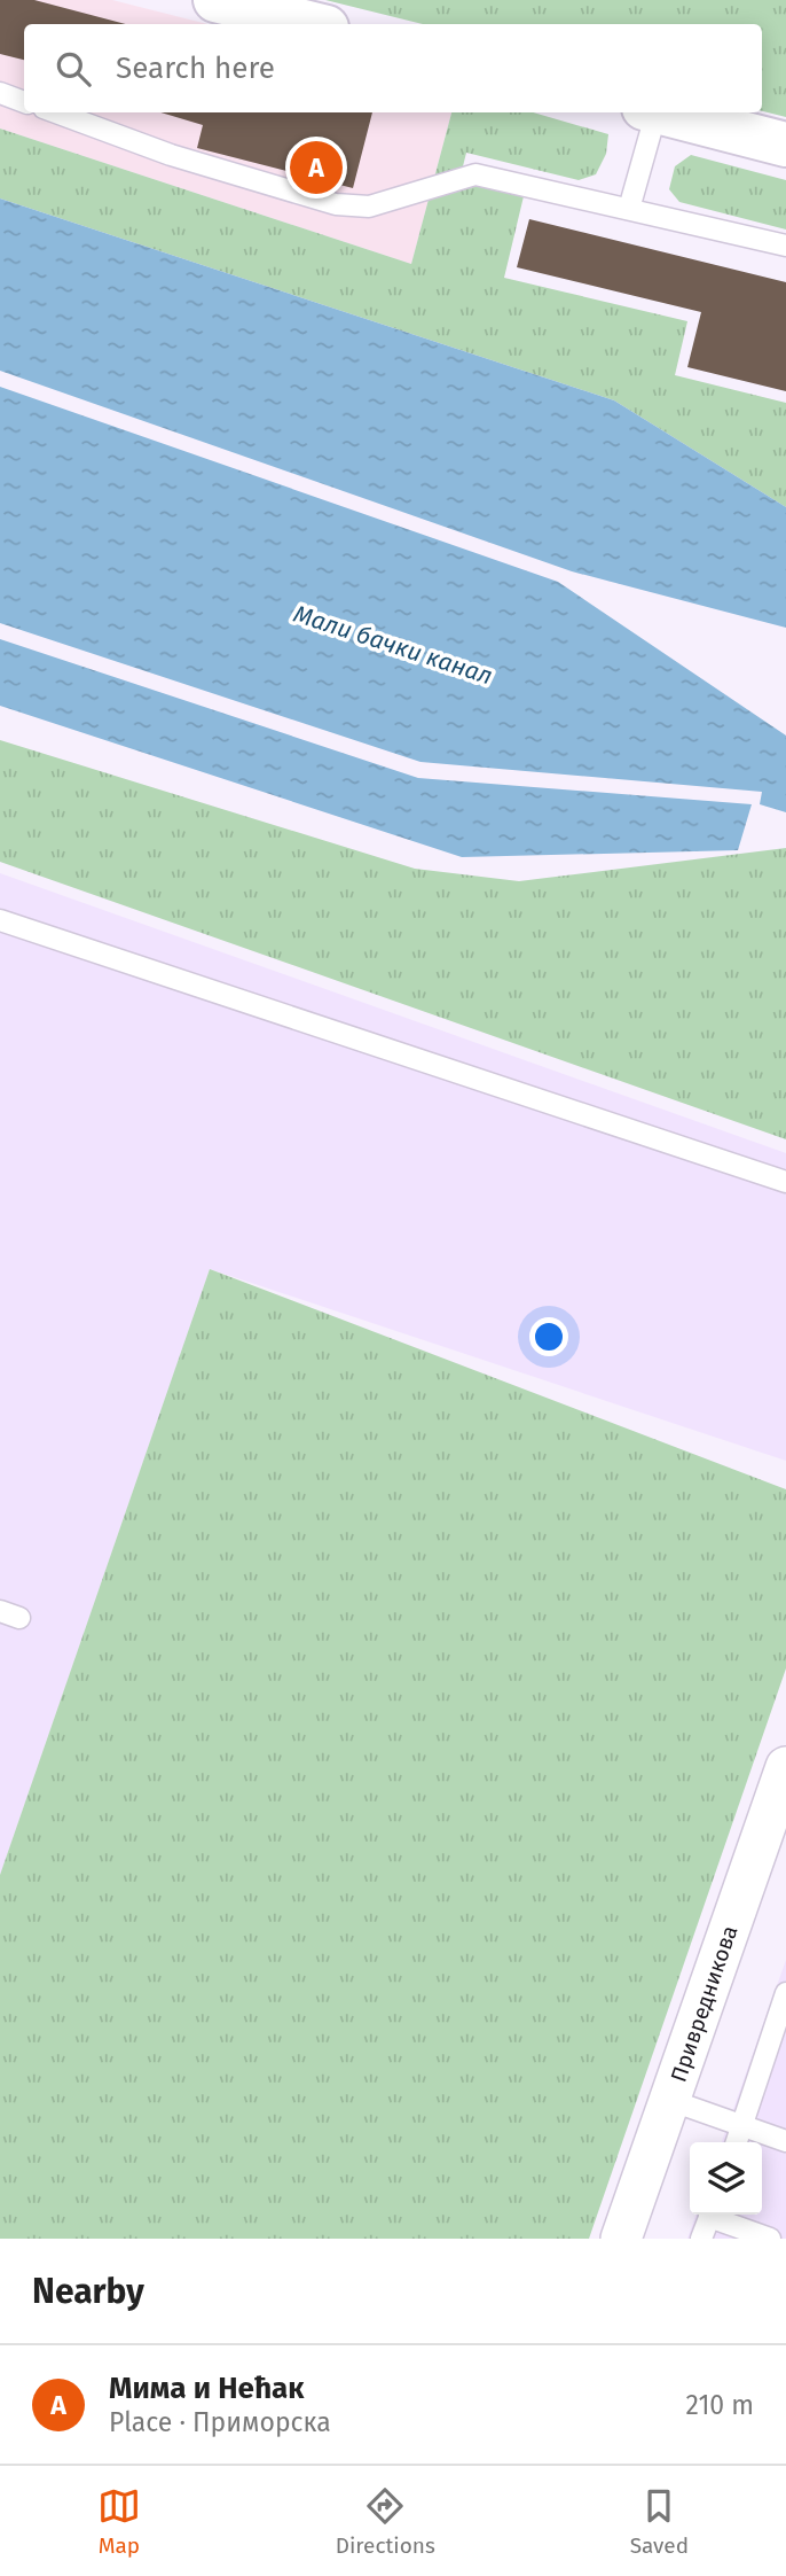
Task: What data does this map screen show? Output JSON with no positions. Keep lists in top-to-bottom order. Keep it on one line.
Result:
{"streets":{"street":["Привредникова"]},"water":["Мали бачки канал"],"page":{"search":"Search here","pins":"A","heading":"Nearby","list":[{"mark":"A","name":"Мима и Нећак","note":"Place · Приморска","value":"210 m"}],"nav":["Map","Directions","Saved"]}}
